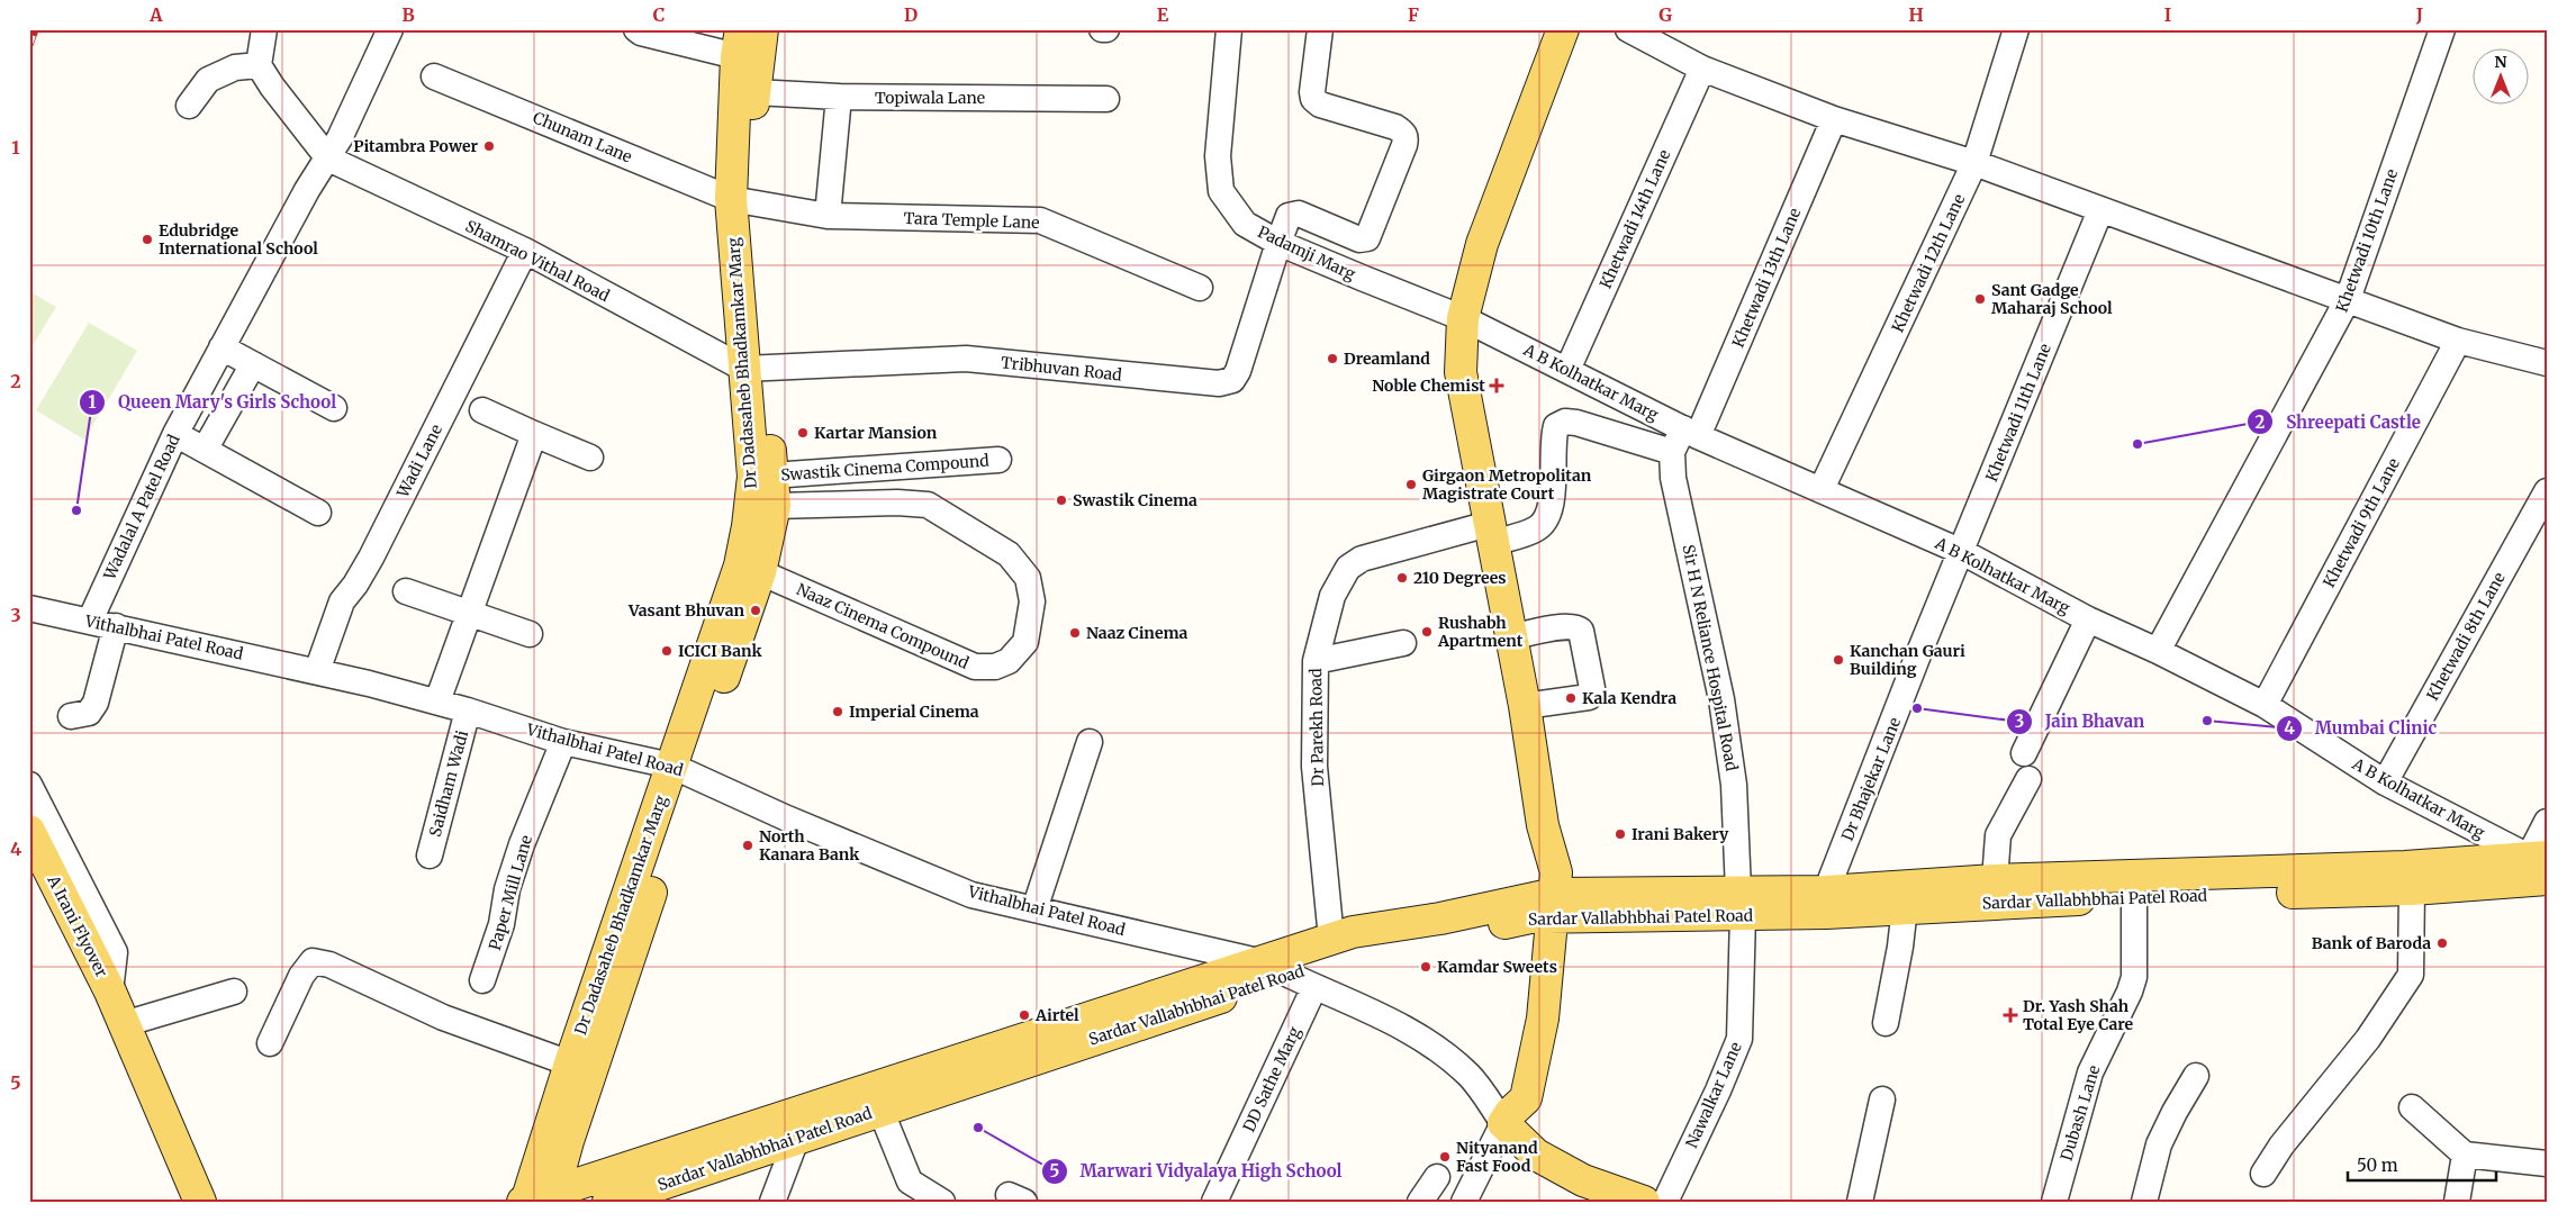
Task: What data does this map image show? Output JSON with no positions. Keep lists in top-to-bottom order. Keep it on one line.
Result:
{"streets":{"main road":["Dr Dadasaheb Bhadkamkar Marg","Vithalbhai Patel Road","Sardar Vallabhbhai Patel Road","A Irani Flyover"],"street":["Topiwala Lane","Chunam Lane","Khetwadi 14th Lane","Tara Temple Lane","Khetwadi 10th Lane","Padamji Marg","Shamrao Vithal Road","Khetwadi 12th Lane","Khetwadi 13th Lane","Tribhuvan Road","A B Kolhatkar Marg","Khetwadi 11th Lane","Wadi Lane","Swastik Cinema Compound","Wadalal A Patel Road","Khetwadi 9th Lane","Naaz Cinema Compound","Khetwadi 8th Lane","Sir H N Reliance Hospital Road","Dr Parekh Road","Dr Bhajekar Lane","Saidham Wadi","Paper Mill Lane","DD Sathe Marg","Nawalkar Lane","Dubash Lane"]},"crossings":[["Topiwala Lane","Dr Dadasaheb Bhadkamkar Marg"],["Chunam Lane","Tara Temple Lane"],["Chunam Lane","Dr Dadasaheb Bhadkamkar Marg"],["Khetwadi 14th Lane","A B Kolhatkar Marg"],["Tara Temple Lane","Dr Dadasaheb Bhadkamkar Marg"],["Khetwadi 10th Lane","A B Kolhatkar Marg"],["Padamji Marg","Tribhuvan Road"],["Padamji Marg","A B Kolhatkar Marg"],["Shamrao Vithal Road","Dr Dadasaheb Bhadkamkar Marg"],["Shamrao Vithal Road","Tribhuvan Road"],["Shamrao Vithal Road","Wadi Lane"],["Shamrao Vithal Road","Wadalal A Patel Road"],["Khetwadi 12th Lane","A B Kolhatkar Marg"],["Khetwadi 13th Lane","A B Kolhatkar Marg"],["Khetwadi 13th Lane","Sir H N Reliance Hospital Road"],["Dr Dadasaheb Bhadkamkar Marg","Tribhuvan Road"],["Dr Dadasaheb Bhadkamkar Marg","Swastik Cinema Compound"],["Dr Dadasaheb Bhadkamkar Marg","Naaz Cinema Compound"],["Dr Dadasaheb Bhadkamkar Marg","Vithalbhai Patel Road"],["A B Kolhatkar Marg","Khetwadi 11th Lane"],["A B Kolhatkar Marg","Khetwadi 9th Lane"],["A B Kolhatkar Marg","Khetwadi 8th Lane"],["A B Kolhatkar Marg","Sir H N Reliance Hospital Road"],["A B Kolhatkar Marg","Dr Bhajekar Lane"],["A B Kolhatkar Marg","Sardar Vallabhbhai Patel Road"],["Khetwadi 11th Lane","Dr Bhajekar Lane"],["Wadi Lane","Vithalbhai Patel Road"],["Wadalal A Patel Road","Vithalbhai Patel Road"],["Vithalbhai Patel Road","Saidham Wadi"],["Vithalbhai Patel Road","Paper Mill Lane"],["Vithalbhai Patel Road","Sardar Vallabhbhai Patel Road"],["Vithalbhai Patel Road","DD Sathe Marg"],["Sir H N Reliance Hospital Road","Dr Parekh Road"],["Sir H N Reliance Hospital Road","Sardar Vallabhbhai Patel Road"],["Sir H N Reliance Hospital Road","Nawalkar Lane"],["Dr Parekh Road","Sardar Vallabhbhai Patel Road"],["Dr Bhajekar Lane","Sardar Vallabhbhai Patel Road"],["Sardar Vallabhbhai Patel Road","DD Sathe Marg"],["Sardar Vallabhbhai Patel Road","Nawalkar Lane"],["Sardar Vallabhbhai Patel Road","Dubash Lane"]],"places":{"other":["Pitambra Power","Edubridge International School","Sant Gadge Maharaj School","Dreamland","Kartar Mansion","Shreepati Castle","Girgaon Metropolitan Magistrate Court","Swastik Cinema","Queen Mary's Girls School","210 Degrees","Vasant Bhuvan","Rushabh Apartment","Naaz Cinema","ICICI Bank","Kanchan Gauri Building","Kala Kendra","Jain Bhavan","Imperial Cinema","Mumbai Clinic","Irani Bakery","North Kanara Bank","Bank of Baroda","Kamdar Sweets","Airtel","Marwari Vidyalaya High School","Nityanand Fast Food"],"health":["Noble Chemist","Dr. Yash Shah Total Eye Care"]},"scale_bar":"50 m","north":"top","grid":{"columns":["A","B","C","D","E","F","G","H","I","J"],"rows":["1","2","3","4","5"]}}
